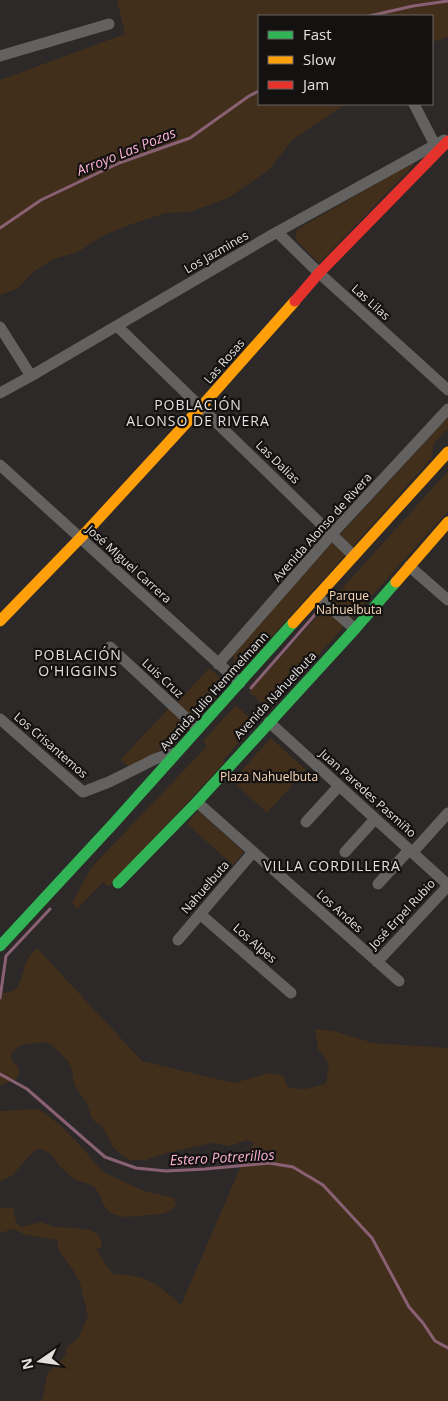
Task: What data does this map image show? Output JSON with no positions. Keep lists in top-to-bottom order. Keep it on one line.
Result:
{"streets":{"main road":["Las Rosas","Avenida Julio Hemmelmann","Avenida Nahuelbuta"],"street":["Los Jazmines","Las Lilas","Las Dalias","Avenida Alonso de Rivera","José MIguel Carrera","Luis Cruz","Los Crisantemos","Juan Paredes Pasmiño","Nahuelbuta","Los Andes","José Erpel Rubio","Los Alpes"]},"crossings":[["Los Jazmines","Las Lilas"],["Los Jazmines","Las Rosas"],["Los Jazmines","Las Dalias"],["Las Lilas","Las Rosas"],["Las Rosas","Las Dalias"],["Las Rosas","José MIguel Carrera"],["Las Dalias","Avenida Alonso de Rivera"],["Las Dalias","Avenida Julio Hemmelmann"],["Avenida Alonso de Rivera","José MIguel Carrera"],["José MIguel Carrera","Avenida Julio Hemmelmann"],["Luis Cruz","Avenida Julio Hemmelmann"],["Avenida Julio Hemmelmann","Los Crisantemos"],["Avenida Nahuelbuta","Juan Paredes Pasmiño"],["Avenida Nahuelbuta","Los Andes"],["Juan Paredes Pasmiño","José Erpel Rubio"],["Nahuelbuta","Los Andes"],["Nahuelbuta","Los Alpes"],["Los Andes","José Erpel Rubio"]],"districts":["POBLACIÓN ALONSO DE RIVERA","POBLACIÓN O'HIGGINS","VILLA CORDILLERA"],"water":["Arroyo Las Pozas","Estero Potrerillos"],"parks":["Parque Nahuelbuta","Plaza Nahuelbuta"],"legend":["Fast","Slow","Jam"],"north":"left"}
